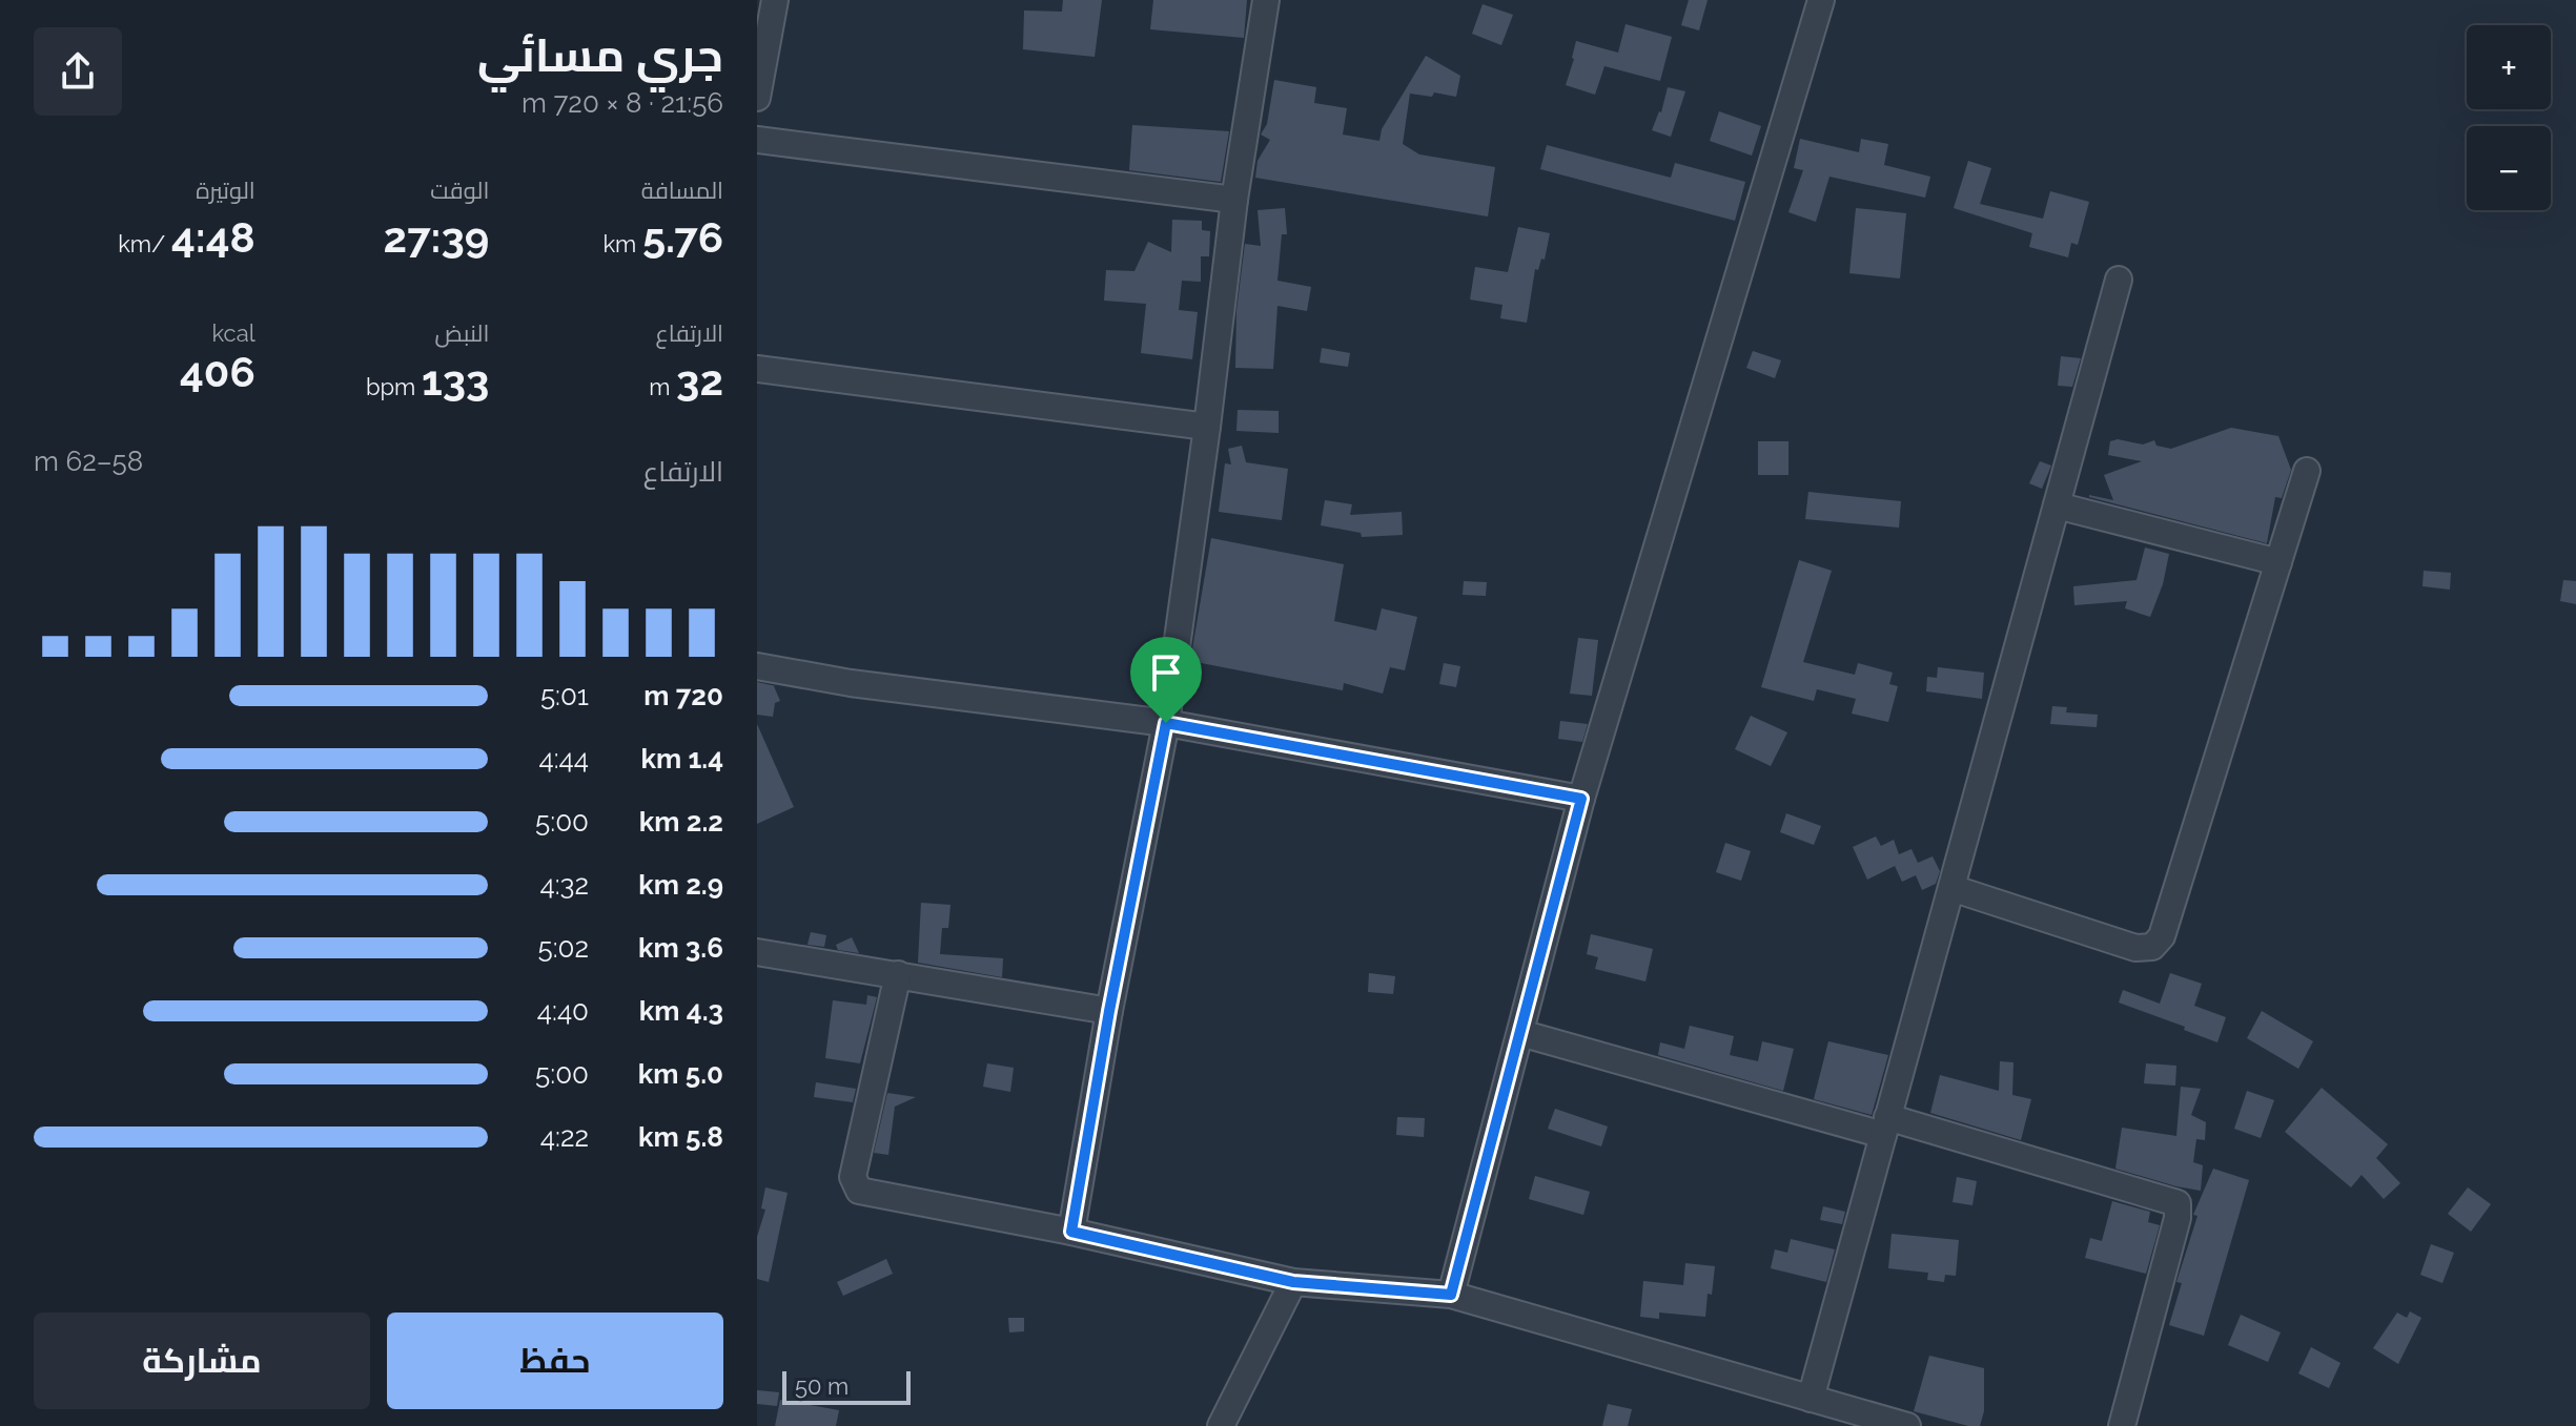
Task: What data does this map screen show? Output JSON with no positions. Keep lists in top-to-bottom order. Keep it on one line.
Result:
{"scale_bar":"50 m","page":{"heading":["جري مسائي","21:56 · 8 × 720 m"],"map_buttons":["+","−"],"stats":[["المسافة","5.76 km"],["الوقت","27:39"],["الوتيرة","4:48 /km"],["الارتفاع","32 m"],["النبض","133 bpm"],["kcal","406"]],"chart":["الارتفاع","58–62 m"],"list":[{"name":"720 m","note":"5:01"},{"name":"1.4 km","note":"4:44"},{"name":"2.2 km","note":"5:00"},{"name":"2.9 km","note":"4:32"},{"name":"3.6 km","note":"5:02"},{"name":"4.3 km","note":"4:40"},{"name":"5.0 km","note":"5:00"},{"name":"5.8 km","note":"4:22"}],"buttons":["حفظ","مشاركة"],"scale":"50 m"}}
